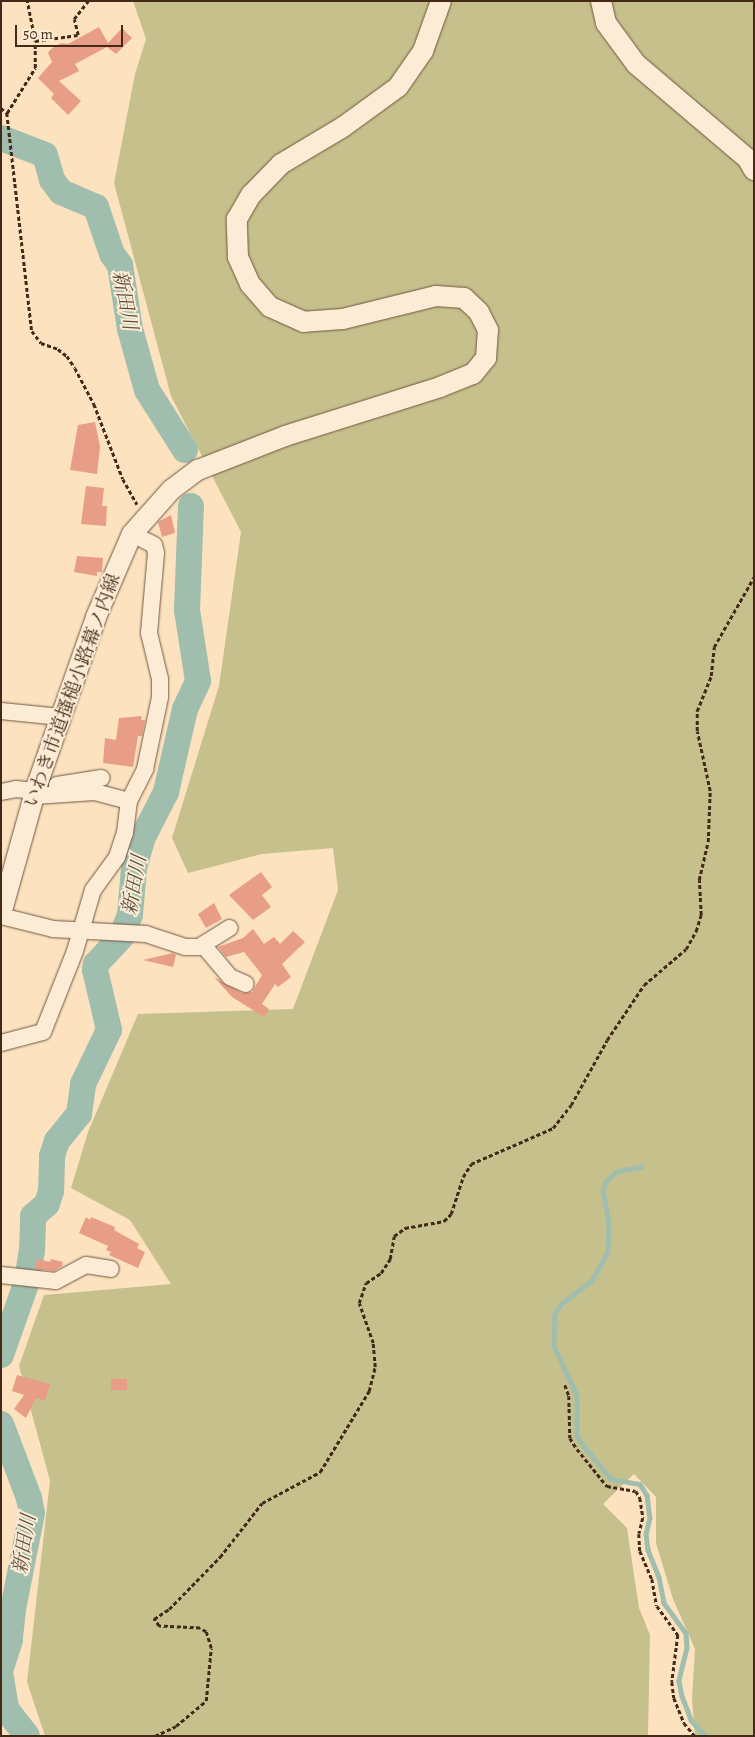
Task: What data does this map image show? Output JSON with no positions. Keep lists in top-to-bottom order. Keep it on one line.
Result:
{"streets":{"street":["いわき市道搔槌小路幕ノ内線"]},"water":["新田川"],"scale_bar":"50 m"}
